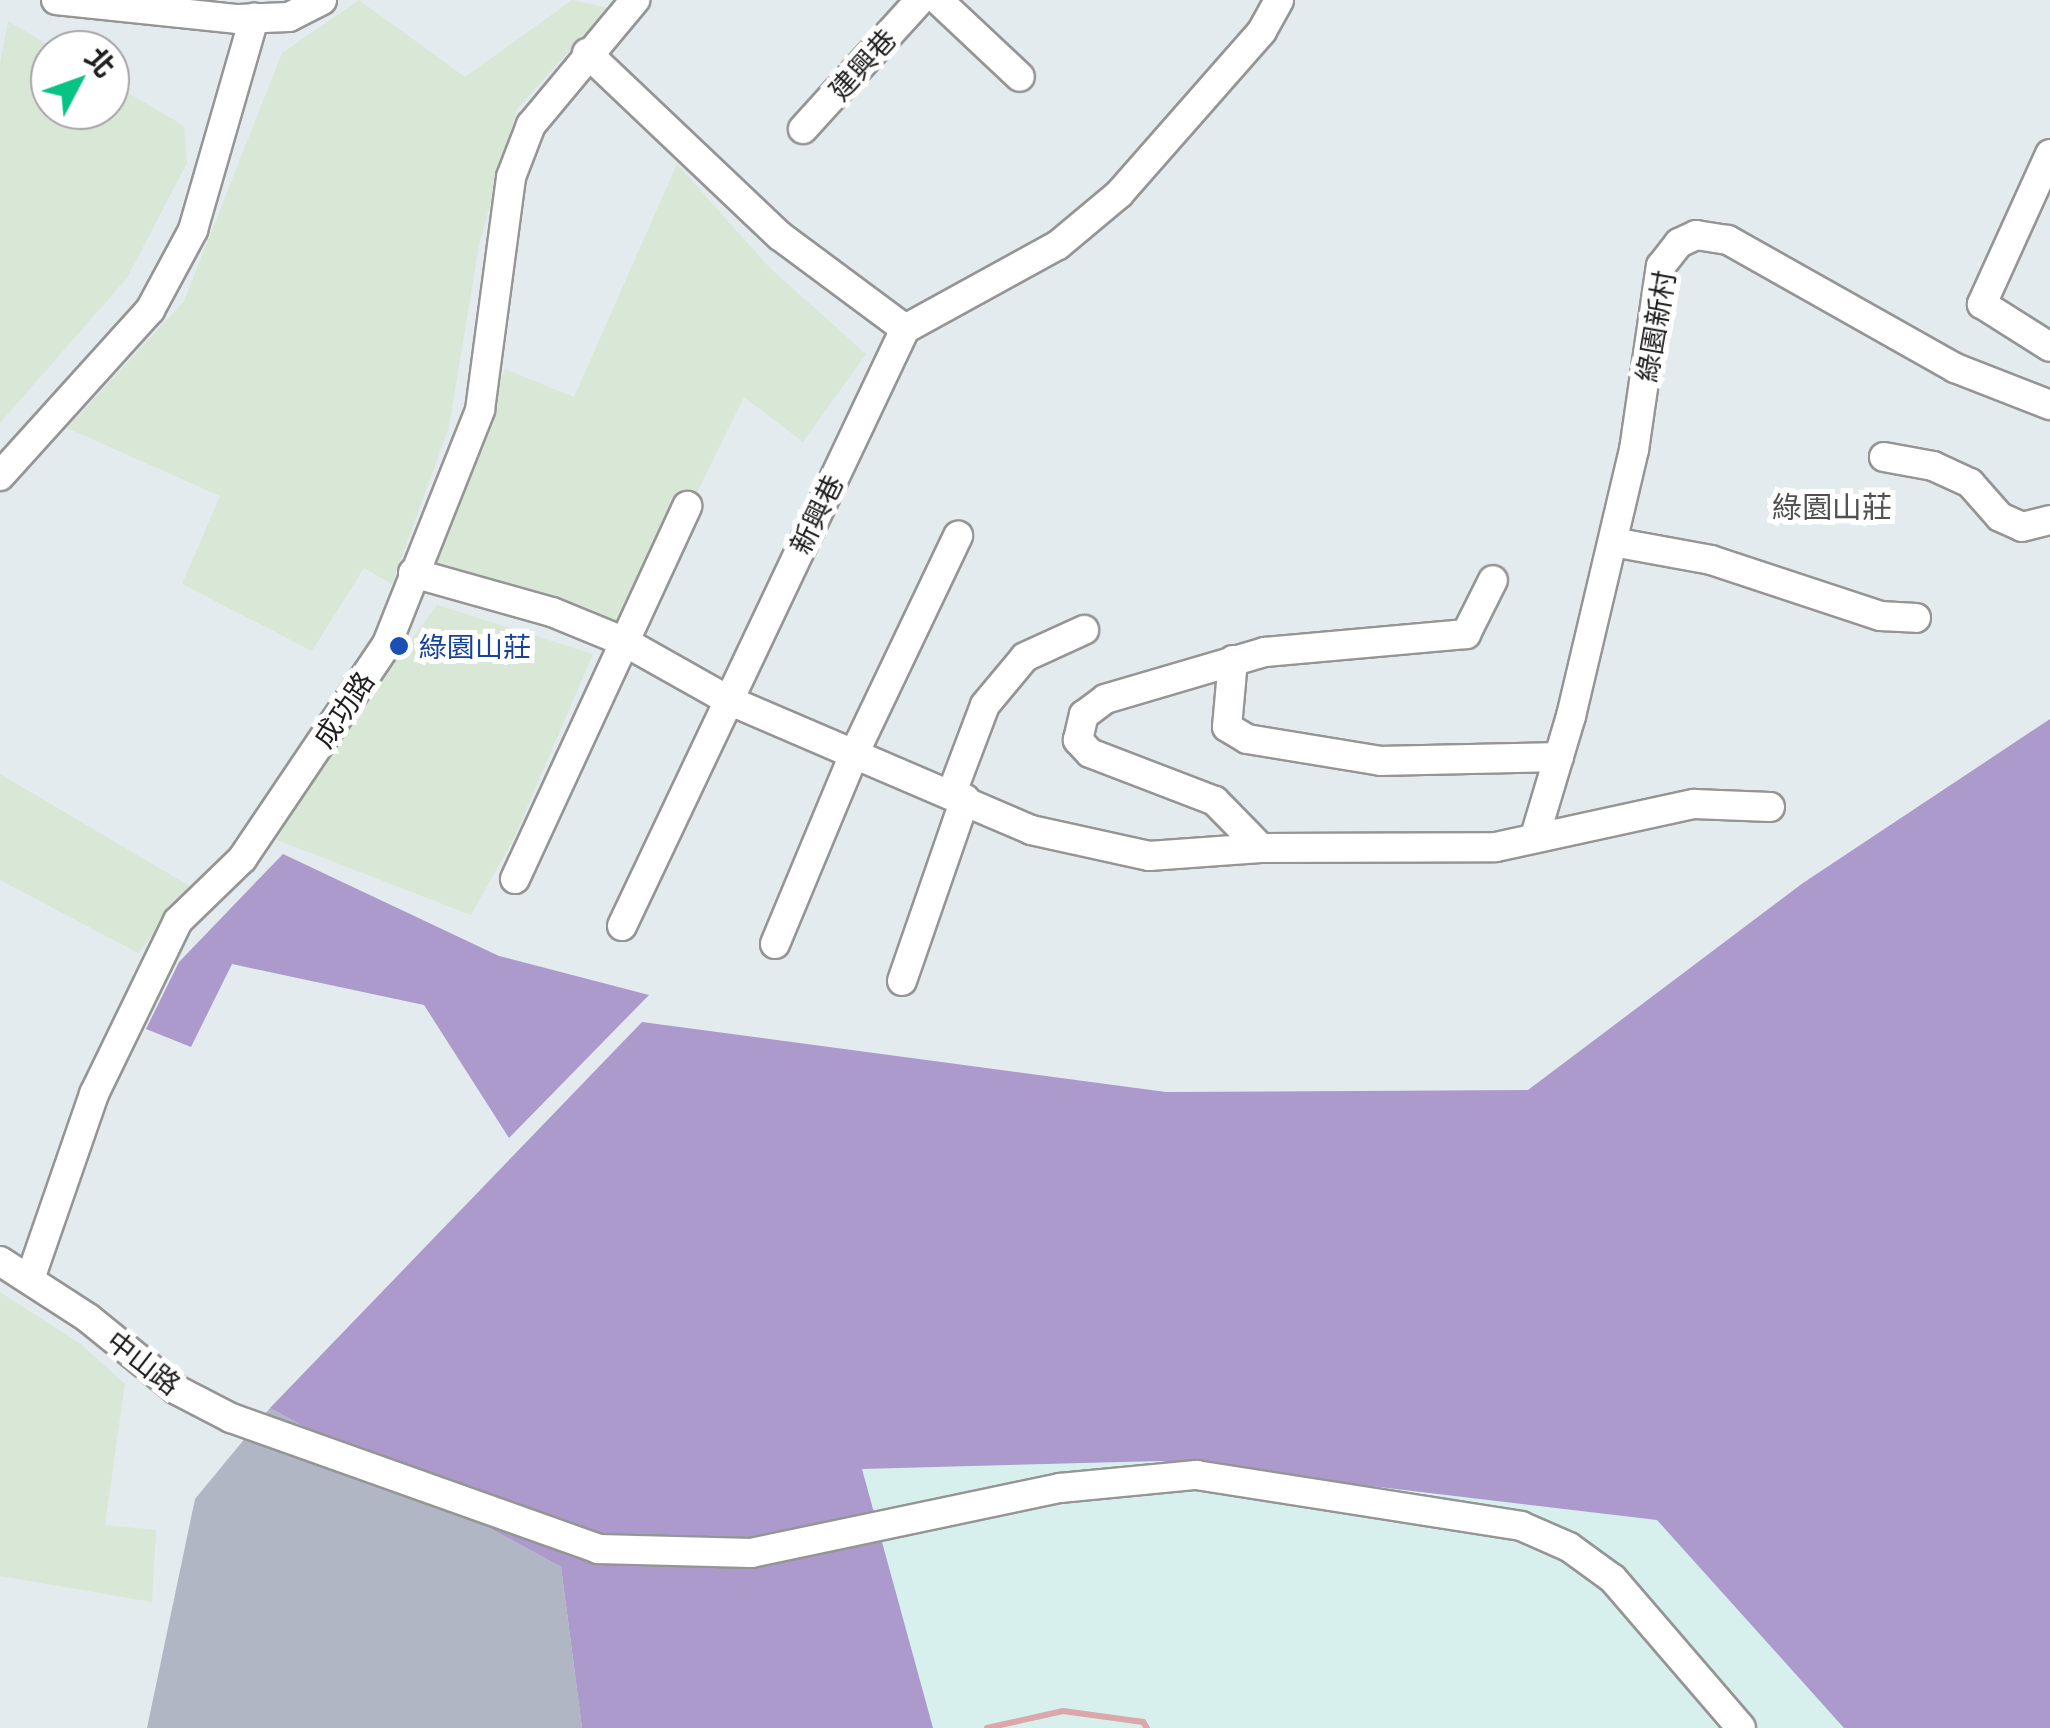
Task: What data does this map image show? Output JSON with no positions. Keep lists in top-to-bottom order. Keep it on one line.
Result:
{"streets":{"street":["建興巷","綠園新村","新興巷","成功路","中山路"]},"crossings":[["成功路","中山路"]],"districts":["綠園山莊"],"places":["綠園山莊"],"north":"top right"}
